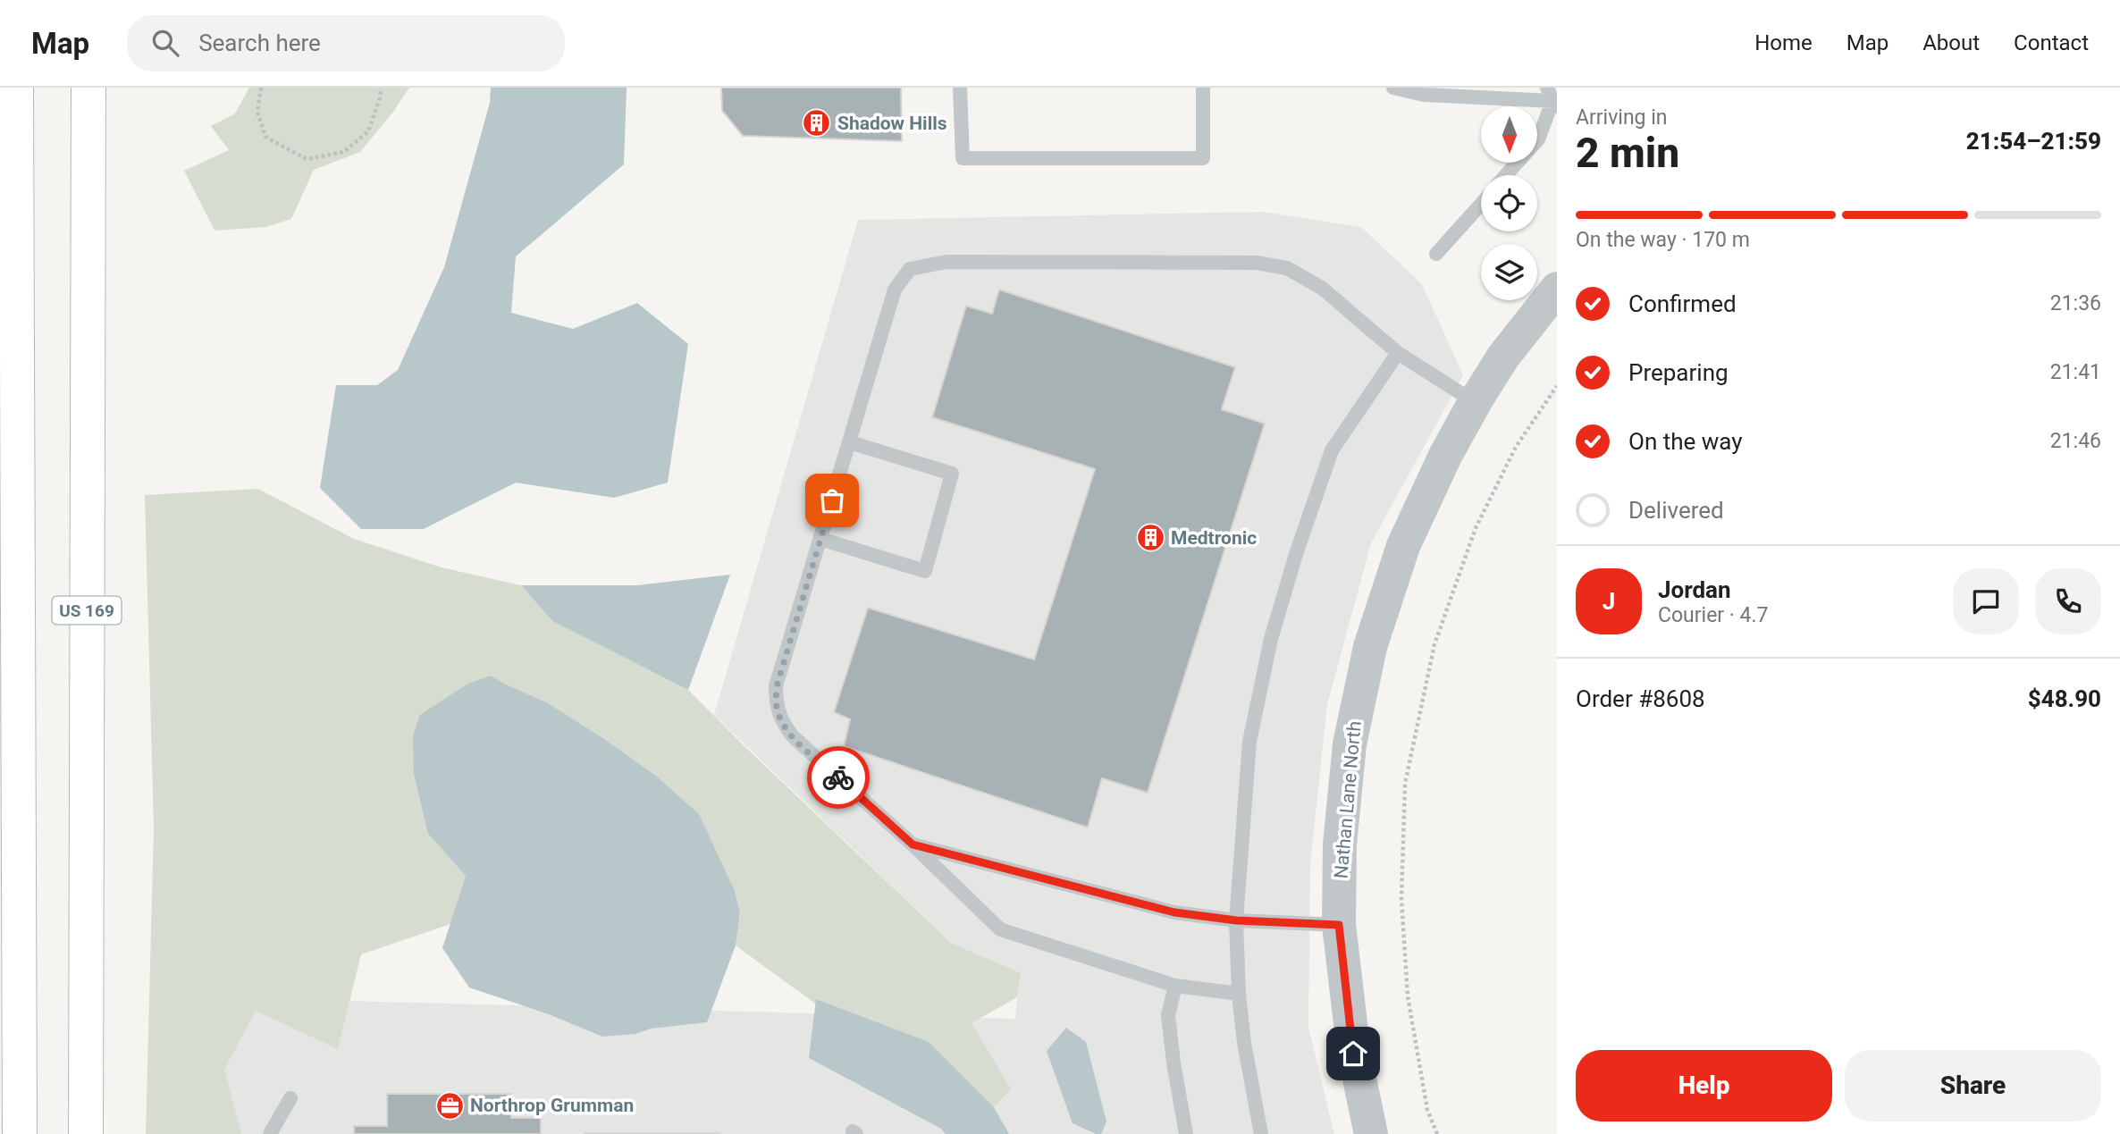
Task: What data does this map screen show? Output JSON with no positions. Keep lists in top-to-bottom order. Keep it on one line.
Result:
{"streets":{"highway":["US 169"],"street":["Nathan Lane North"]},"places":{"building":["Shadow Hills","Medtronic"],"office":["Northrop Grumman"]},"north":"bottom","page":{"header":"Map","search":"Search here","nav":["Home","Map","About","Contact"],"heading":["2 min","Arriving in","21:54–21:59"],"panel":["Jordan","Courier · 4.7","Order #8608","$48.90"],"bar":"On the way · 170 m","list":[["Confirmed","21:36"],["Preparing","21:41"],["On the way","21:46"],"Delivered"],"round":"J","buttons":["Help","Share"]}}
